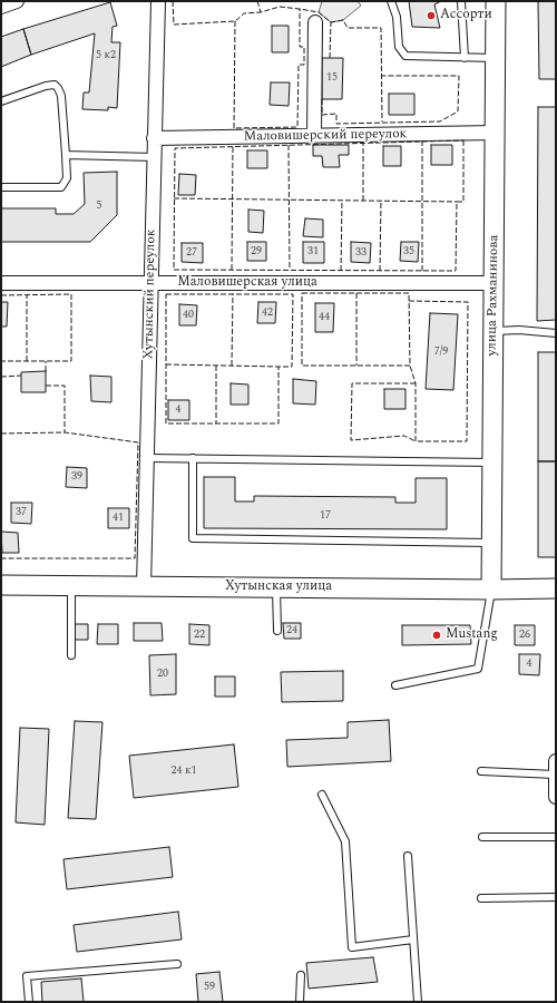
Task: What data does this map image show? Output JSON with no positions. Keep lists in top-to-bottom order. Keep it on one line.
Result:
{"streets":{"street":["Маловишерский переулок","Маловишерская улица","Хутынский переулок","улица Рахманинова","Хутынская улица"]},"crossings":[["Маловишерский переулок","Хутынский переулок"],["Маловишерский переулок","улица Рахманинова"],["Маловишерская улица","Хутынский переулок"],["Маловишерская улица","улица Рахманинова"],["Хутынский переулок","Хутынская улица"],["улица Рахманинова","Хутынская улица"]],"places":["Ассорти","Mustang"],"house_numbers":["5 к2","15","5","29","31","35","27","33","42","40","44","7/9","4","39","37","17","41","24","22","26","4","20","24 к1","59"]}
